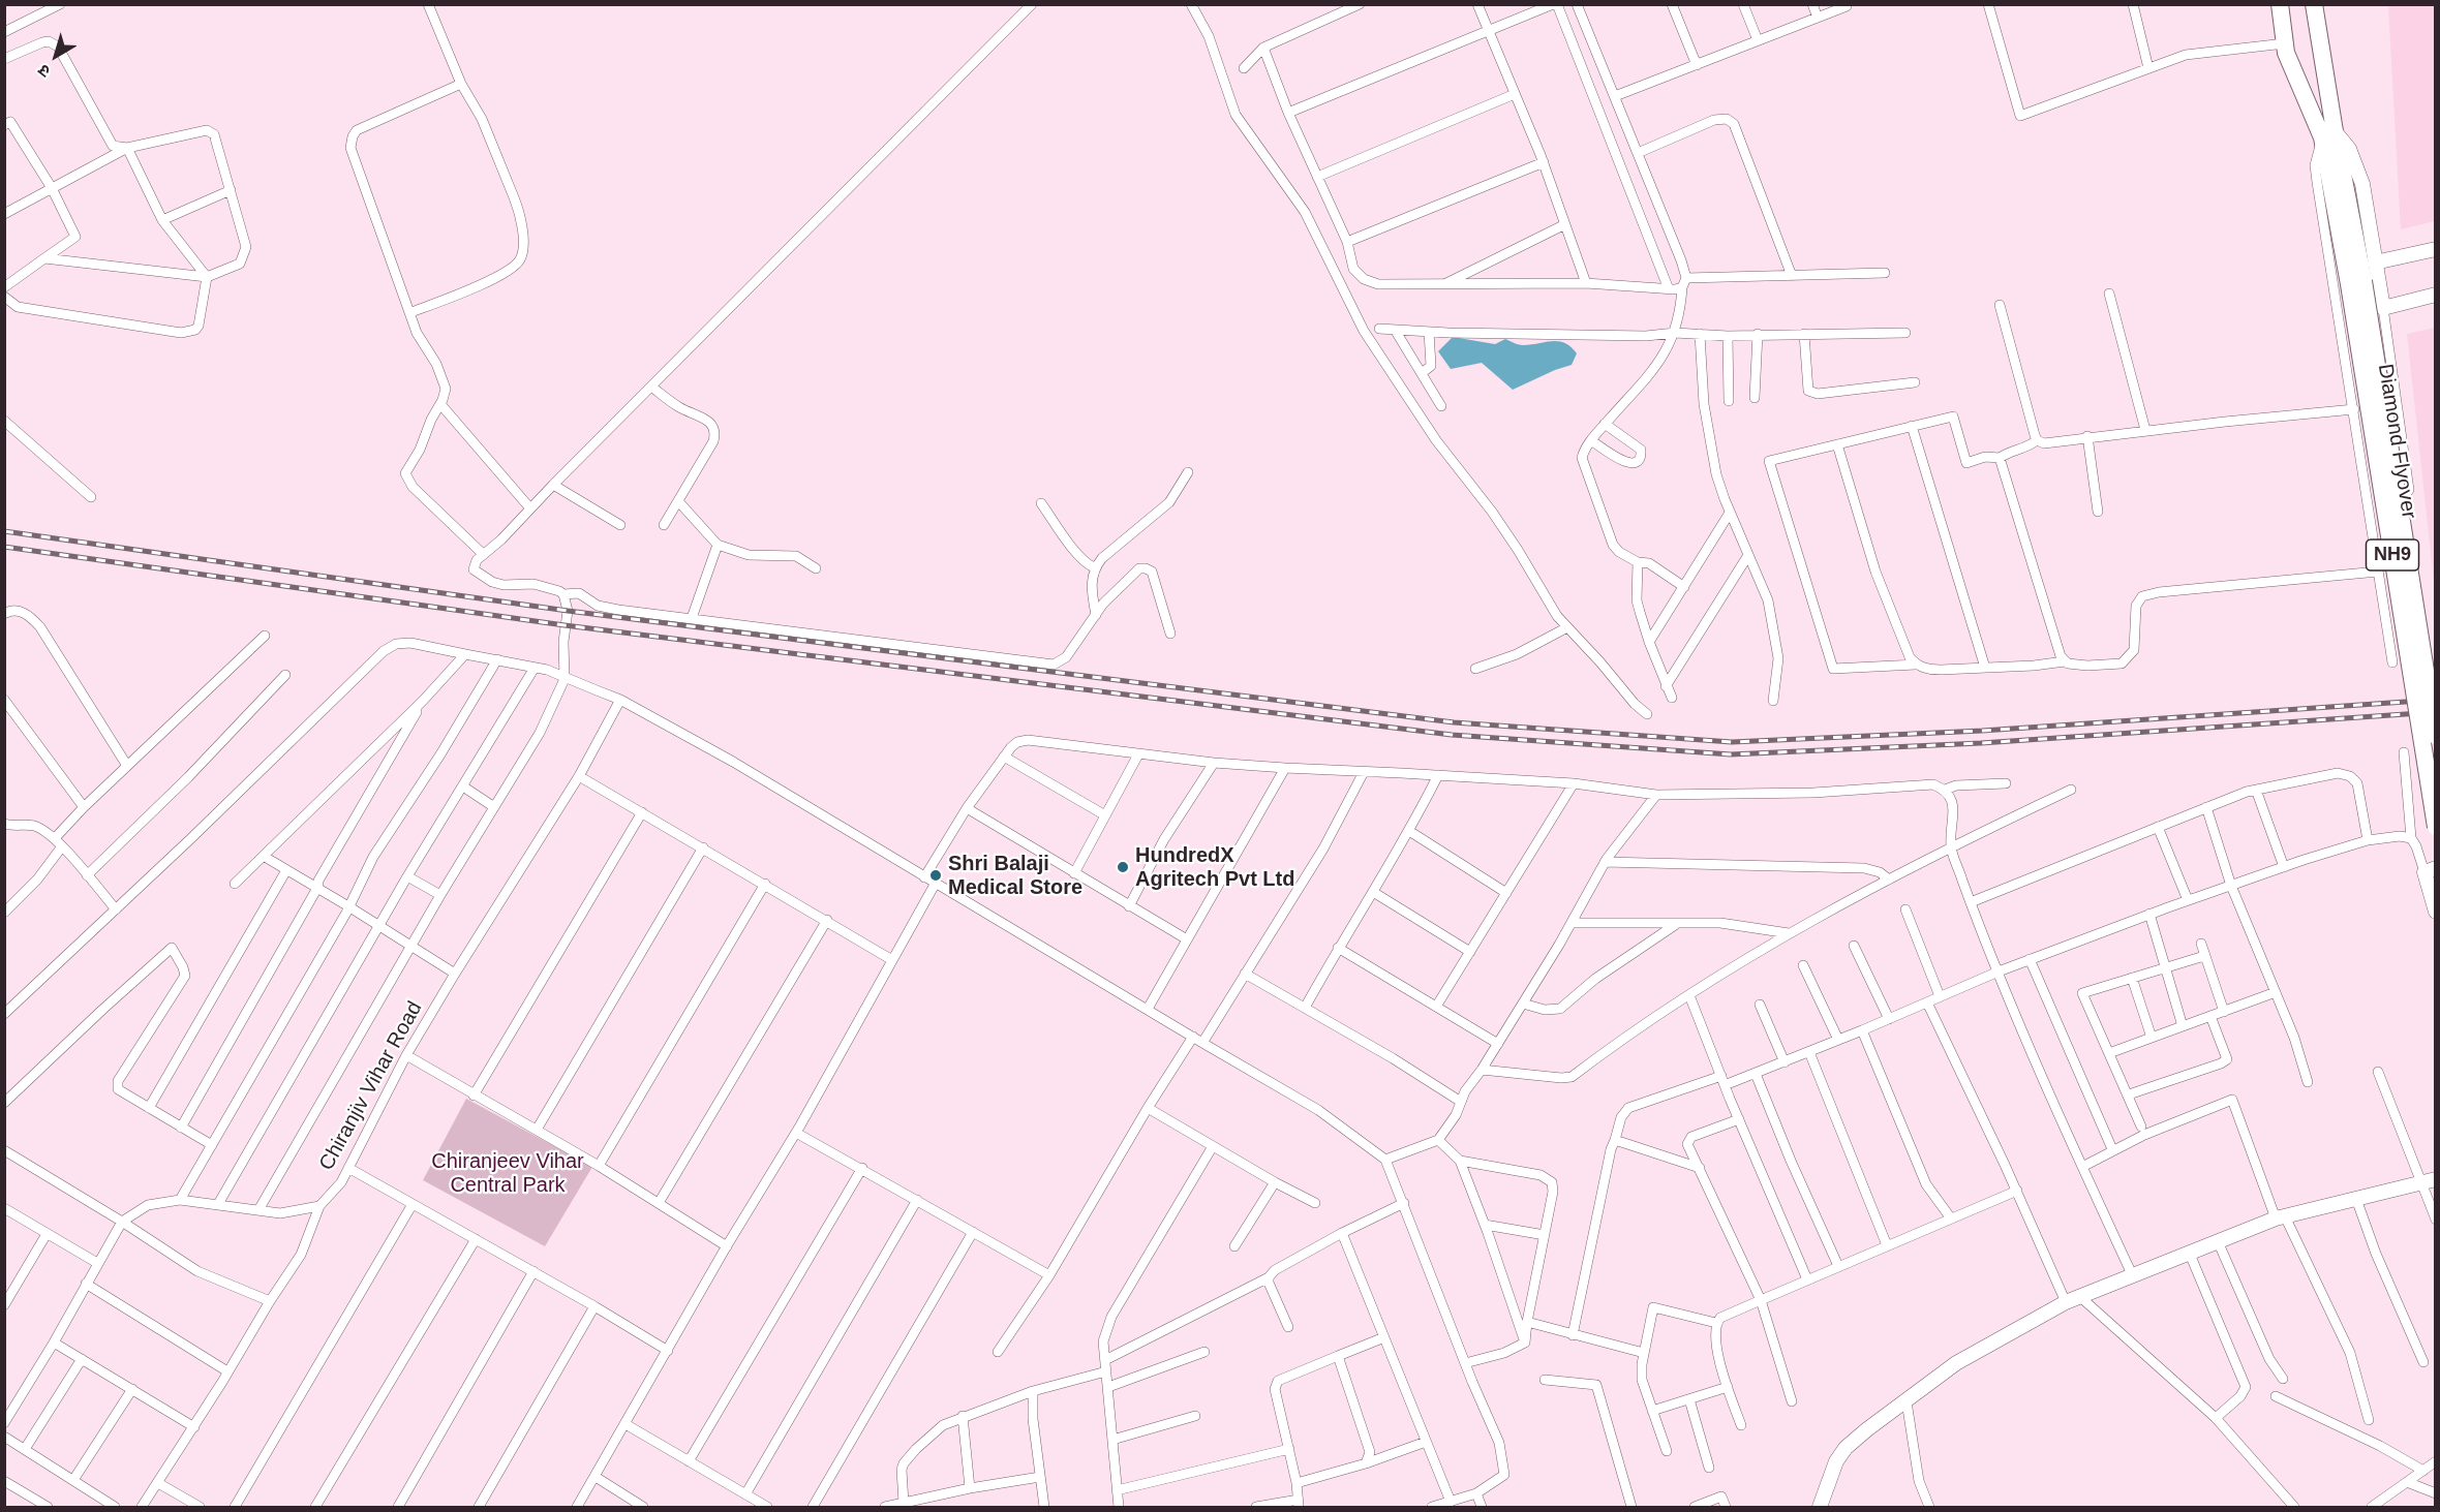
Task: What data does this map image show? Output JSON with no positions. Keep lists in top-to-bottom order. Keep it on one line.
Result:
{"streets":{"highway":["Diamond Flyover","NH9"],"street":["Chiranjiv Vihar Road"]},"crossings":[["Diamond Flyover","NH9"]],"parks":["Chiranjeev Vihar Central Park"],"places":["HundredX Agritech Pvt Ltd","Shri Balaji Medical Store"],"north":"bottom left"}
